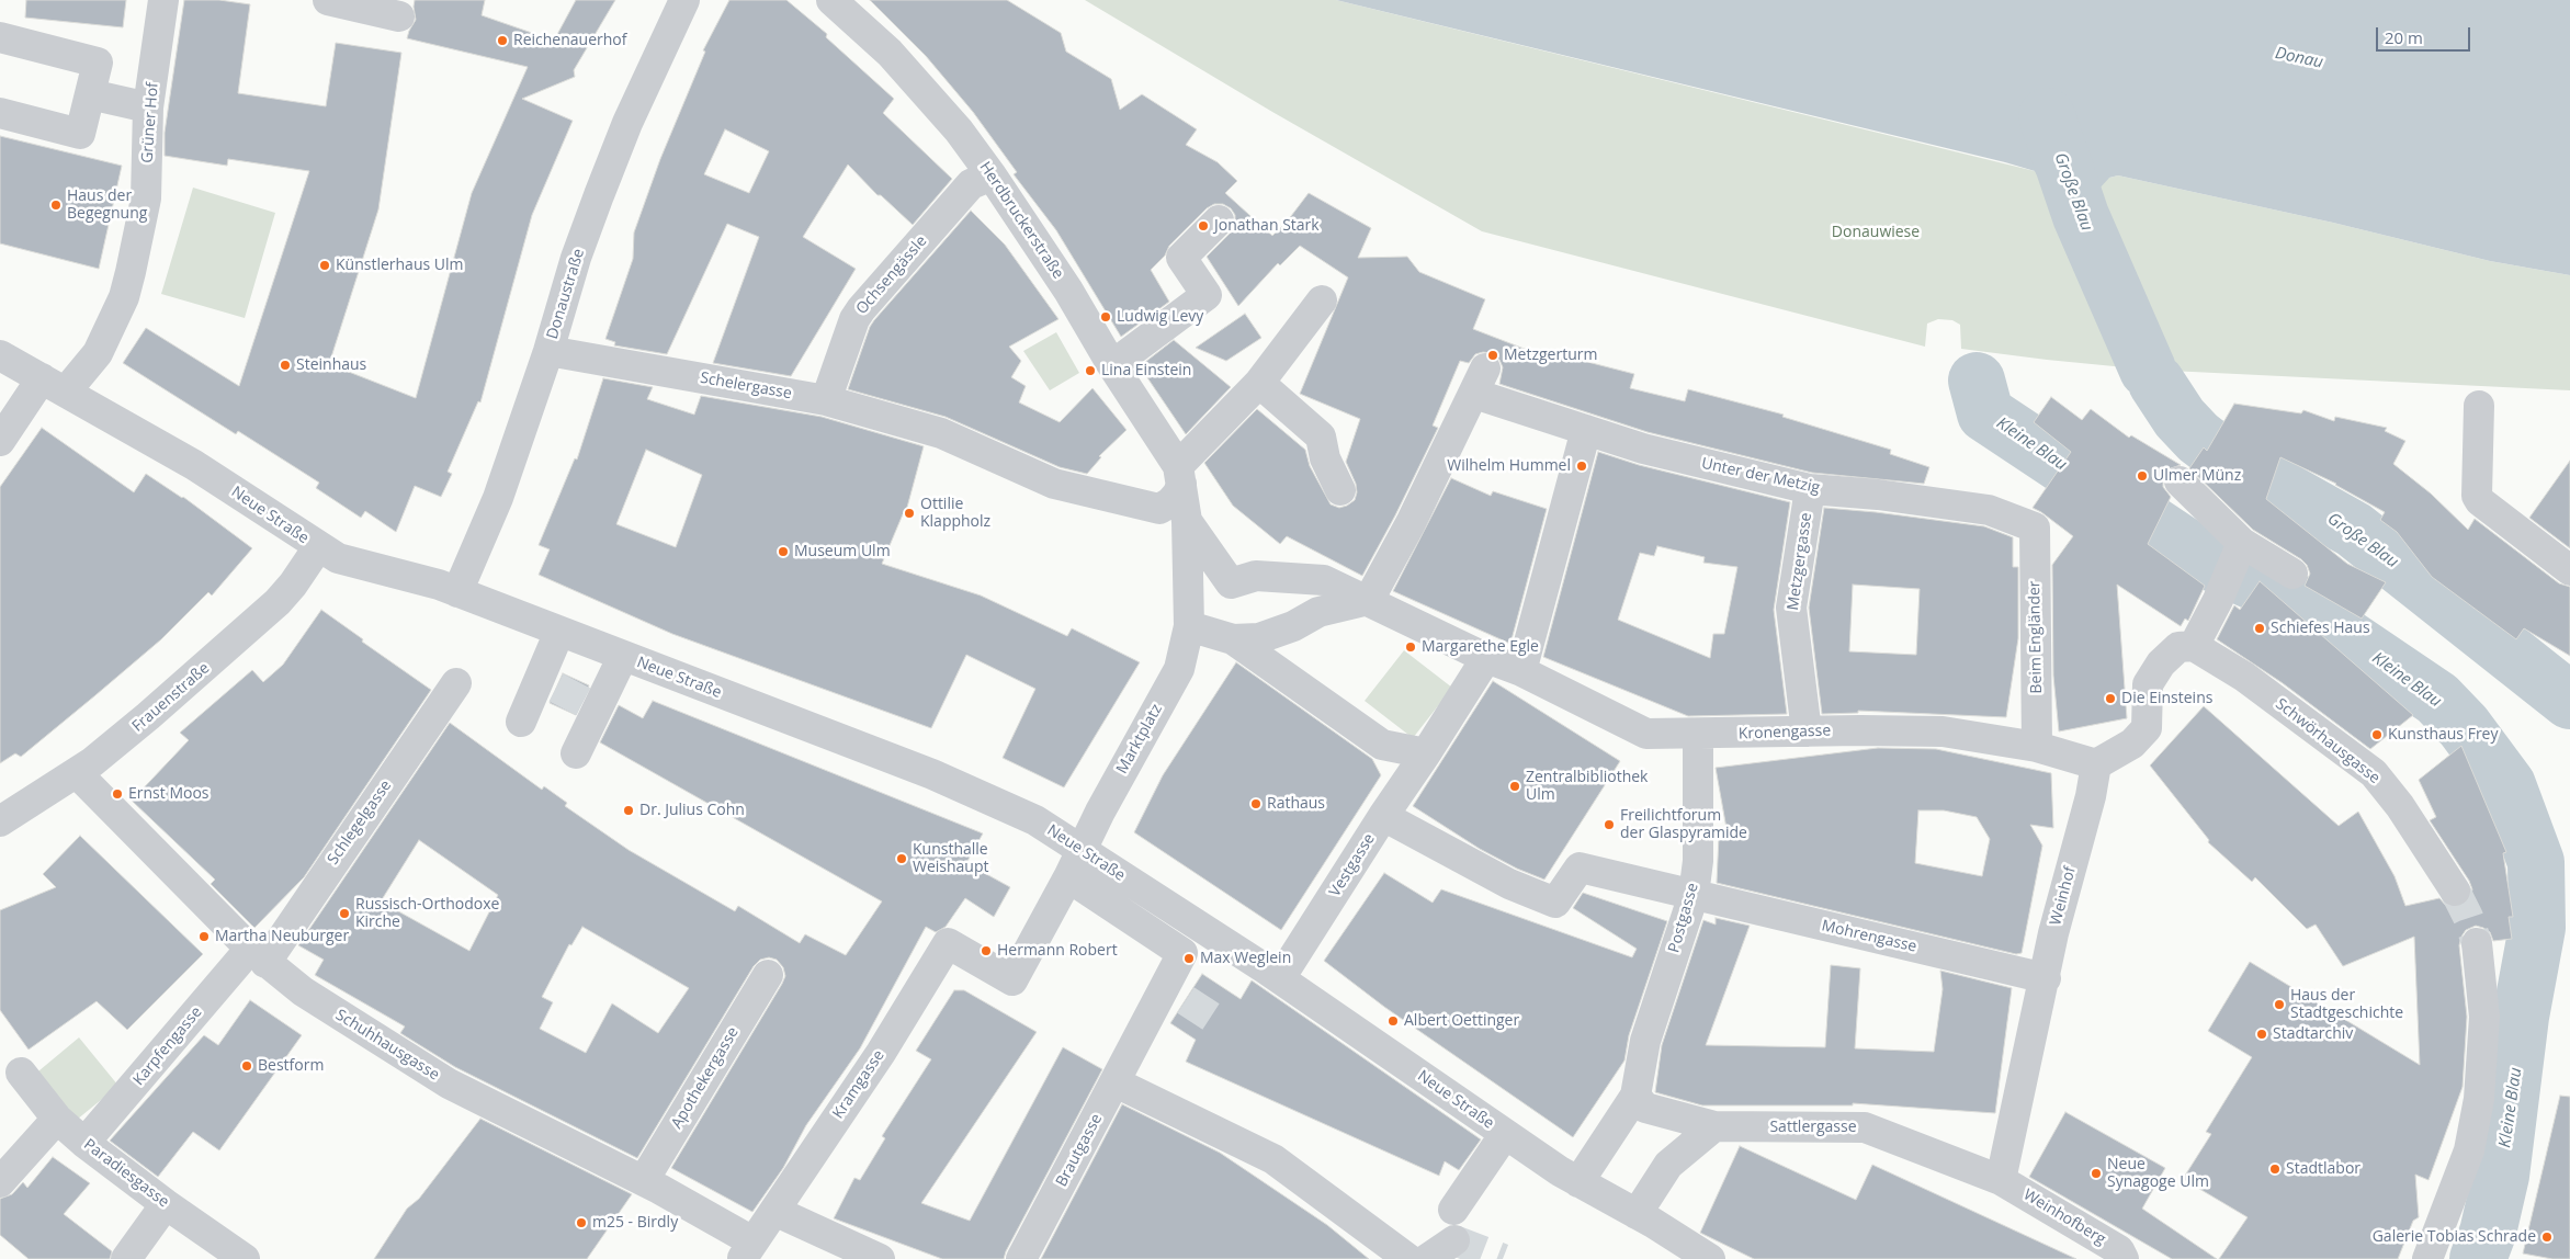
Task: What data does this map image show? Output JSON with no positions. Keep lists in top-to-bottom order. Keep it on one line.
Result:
{"streets":{"street":["Grüner Hof","Herdbruckerstraße","Ochsengässle","Donaustraße","Schelergasse","Unter der Metzig","Neue Straße","Metzgergasse","Beim Engländer","Frauenstraße","Kronengasse","Marktplatz","Schwörhausgasse","Schlegelgasse","Vestgasse","Weinhof","Postgasse","Mohrengasse","Schuhhausgasse","Karpfengasse","Apothekergasse","Kramgasse","Sattlergasse","Brautgasse","Paradiesgasse","Weinhofberg"]},"crossings":[["Grüner Hof","Neue Straße"],["Herdbruckerstraße","Ochsengässle"],["Herdbruckerstraße","Schelergasse"],["Herdbruckerstraße","Marktplatz"],["Ochsengässle","Schelergasse"],["Donaustraße","Schelergasse"],["Donaustraße","Neue Straße"],["Schelergasse","Marktplatz"],["Unter der Metzig","Metzgergasse"],["Unter der Metzig","Beim Engländer"],["Unter der Metzig","Marktplatz"],["Neue Straße","Frauenstraße"],["Neue Straße","Marktplatz"],["Neue Straße","Vestgasse"],["Metzgergasse","Kronengasse"],["Beim Engländer","Kronengasse"],["Frauenstraße","Schuhhausgasse"],["Kronengasse","Marktplatz"],["Kronengasse","Vestgasse"],["Kronengasse","Weinhof"],["Kronengasse","Postgasse"],["Marktplatz","Vestgasse"],["Marktplatz","Kramgasse"],["Marktplatz","Brautgasse"],["Schlegelgasse","Schuhhausgasse"],["Schlegelgasse","Karpfengasse"],["Vestgasse","Mohrengasse"],["Weinhof","Mohrengasse"],["Weinhof","Sattlergasse"],["Weinhof","Weinhofberg"],["Postgasse","Mohrengasse"],["Postgasse","Sattlergasse"],["Schuhhausgasse","Karpfengasse"],["Schuhhausgasse","Apothekergasse"],["Schuhhausgasse","Kramgasse"],["Karpfengasse","Paradiesgasse"],["Sattlergasse","Weinhofberg"]],"water":["Donau","Große Blau","Kleine Blau"],"parks":["Donauwiese"],"places":["Reichenauerhof","Haus der Begegnung","Jonathan Stark","Künstlerhaus Ulm","Ludwig Levy","Metzgerturm","Steinhaus","Lina Einstein","Wilhelm Hummel","Ulmer Münz","Ottilie Klappholz","Museum Ulm","Schiefes Haus","Margarethe Egle","Die Einsteins","Kunsthaus Frey","Zentralbibliothek Ulm","Ernst Moos","Rathaus","Dr. Julius Cohn","Freilichtforum der Glaspyramide","Kunsthalle Weishaupt","Russisch-Orthodoxe Kirche","Martha Neuburger","Hermann Robert","Max Weglein","Haus der Stadtgeschichte","Albert Oettinger","Stadtarchiv","Bestform","Stadtlabor","Neue Synagoge Ulm","m25 - Birdly","Galerie Tobias Schrade"],"scale_bar":"20 m"}
